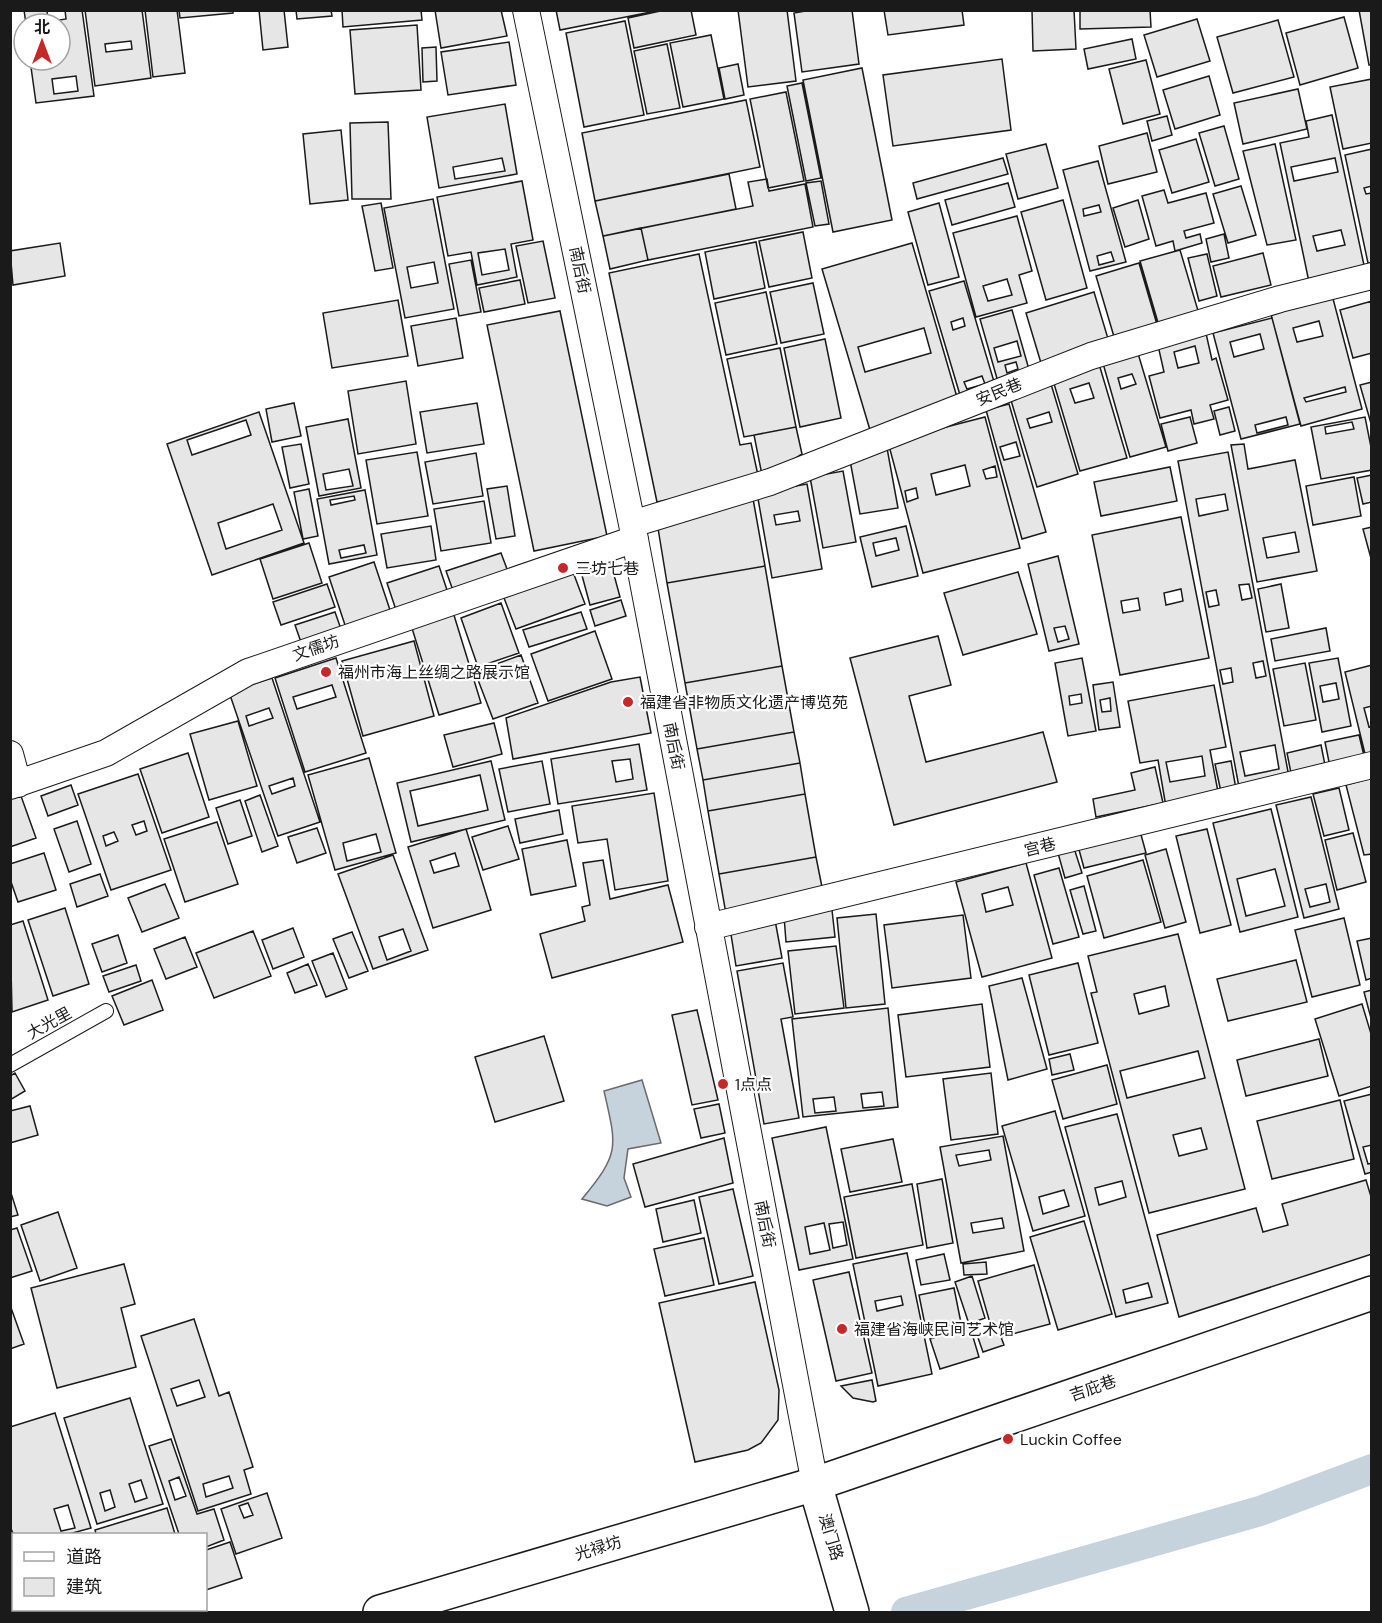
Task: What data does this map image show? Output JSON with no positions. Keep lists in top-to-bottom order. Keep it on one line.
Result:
{"streets":{"street":["南后街","安民巷","文儒坊","宫巷","吉庇巷","澳门路","光禄坊"],"lane":["大光里"]},"crossings":[["南后街","安民巷"],["南后街","文儒坊"],["南后街","宫巷"],["南后街","吉庇巷"],["南后街","澳门路"],["南后街","光禄坊"],["安民巷","文儒坊"],["吉庇巷","澳门路"],["吉庇巷","光禄坊"],["澳门路","光禄坊"]],"places":["三坊七巷","福州市海上丝绸之路展示馆","福建省非物质文化遗产博览苑","1点点","福建省海峡民间艺术馆","Luckin Coffee"],"legend":["道路","建筑"],"north":"top"}
